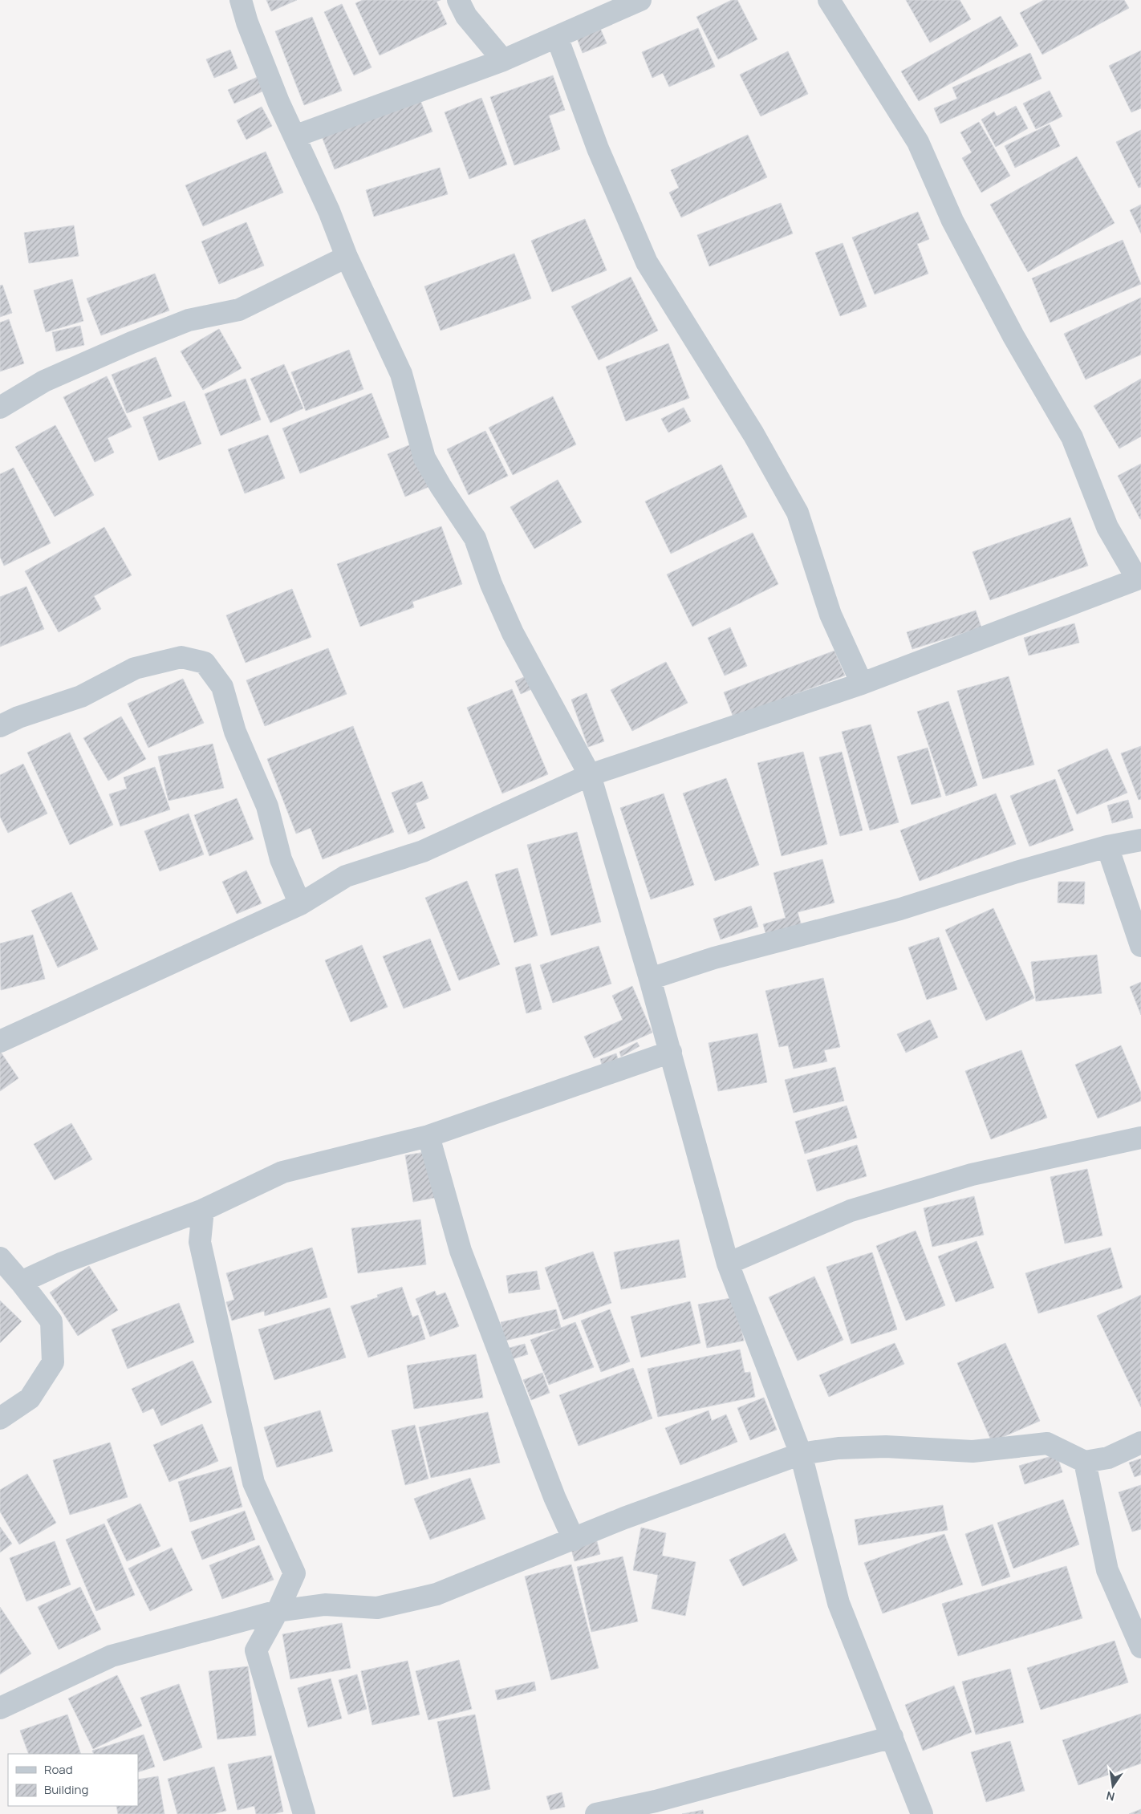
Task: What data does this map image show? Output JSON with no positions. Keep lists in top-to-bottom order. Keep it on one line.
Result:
{"legend":["Road","Building"],"north":"bottom"}
